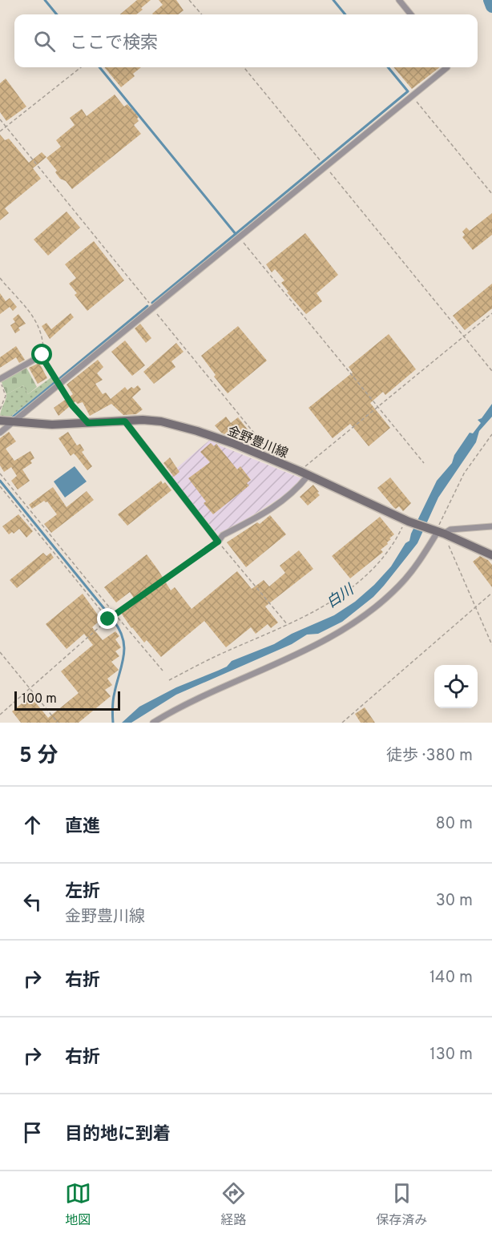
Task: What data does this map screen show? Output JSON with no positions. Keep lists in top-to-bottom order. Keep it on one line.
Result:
{"streets":{"main road":["金野豊川線"]},"water":["白川"],"scale_bar":"100 m","page":{"search":"ここで検索","scale":"100 m","heading":["5 分","徒歩 · 380 m"],"list":[["直進","80 m"],["左折","金野豊川線","30 m"],["右折","140 m"],["右折","130 m"],"目的地に到着"],"nav":["地図","経路","保存済み"]}}
